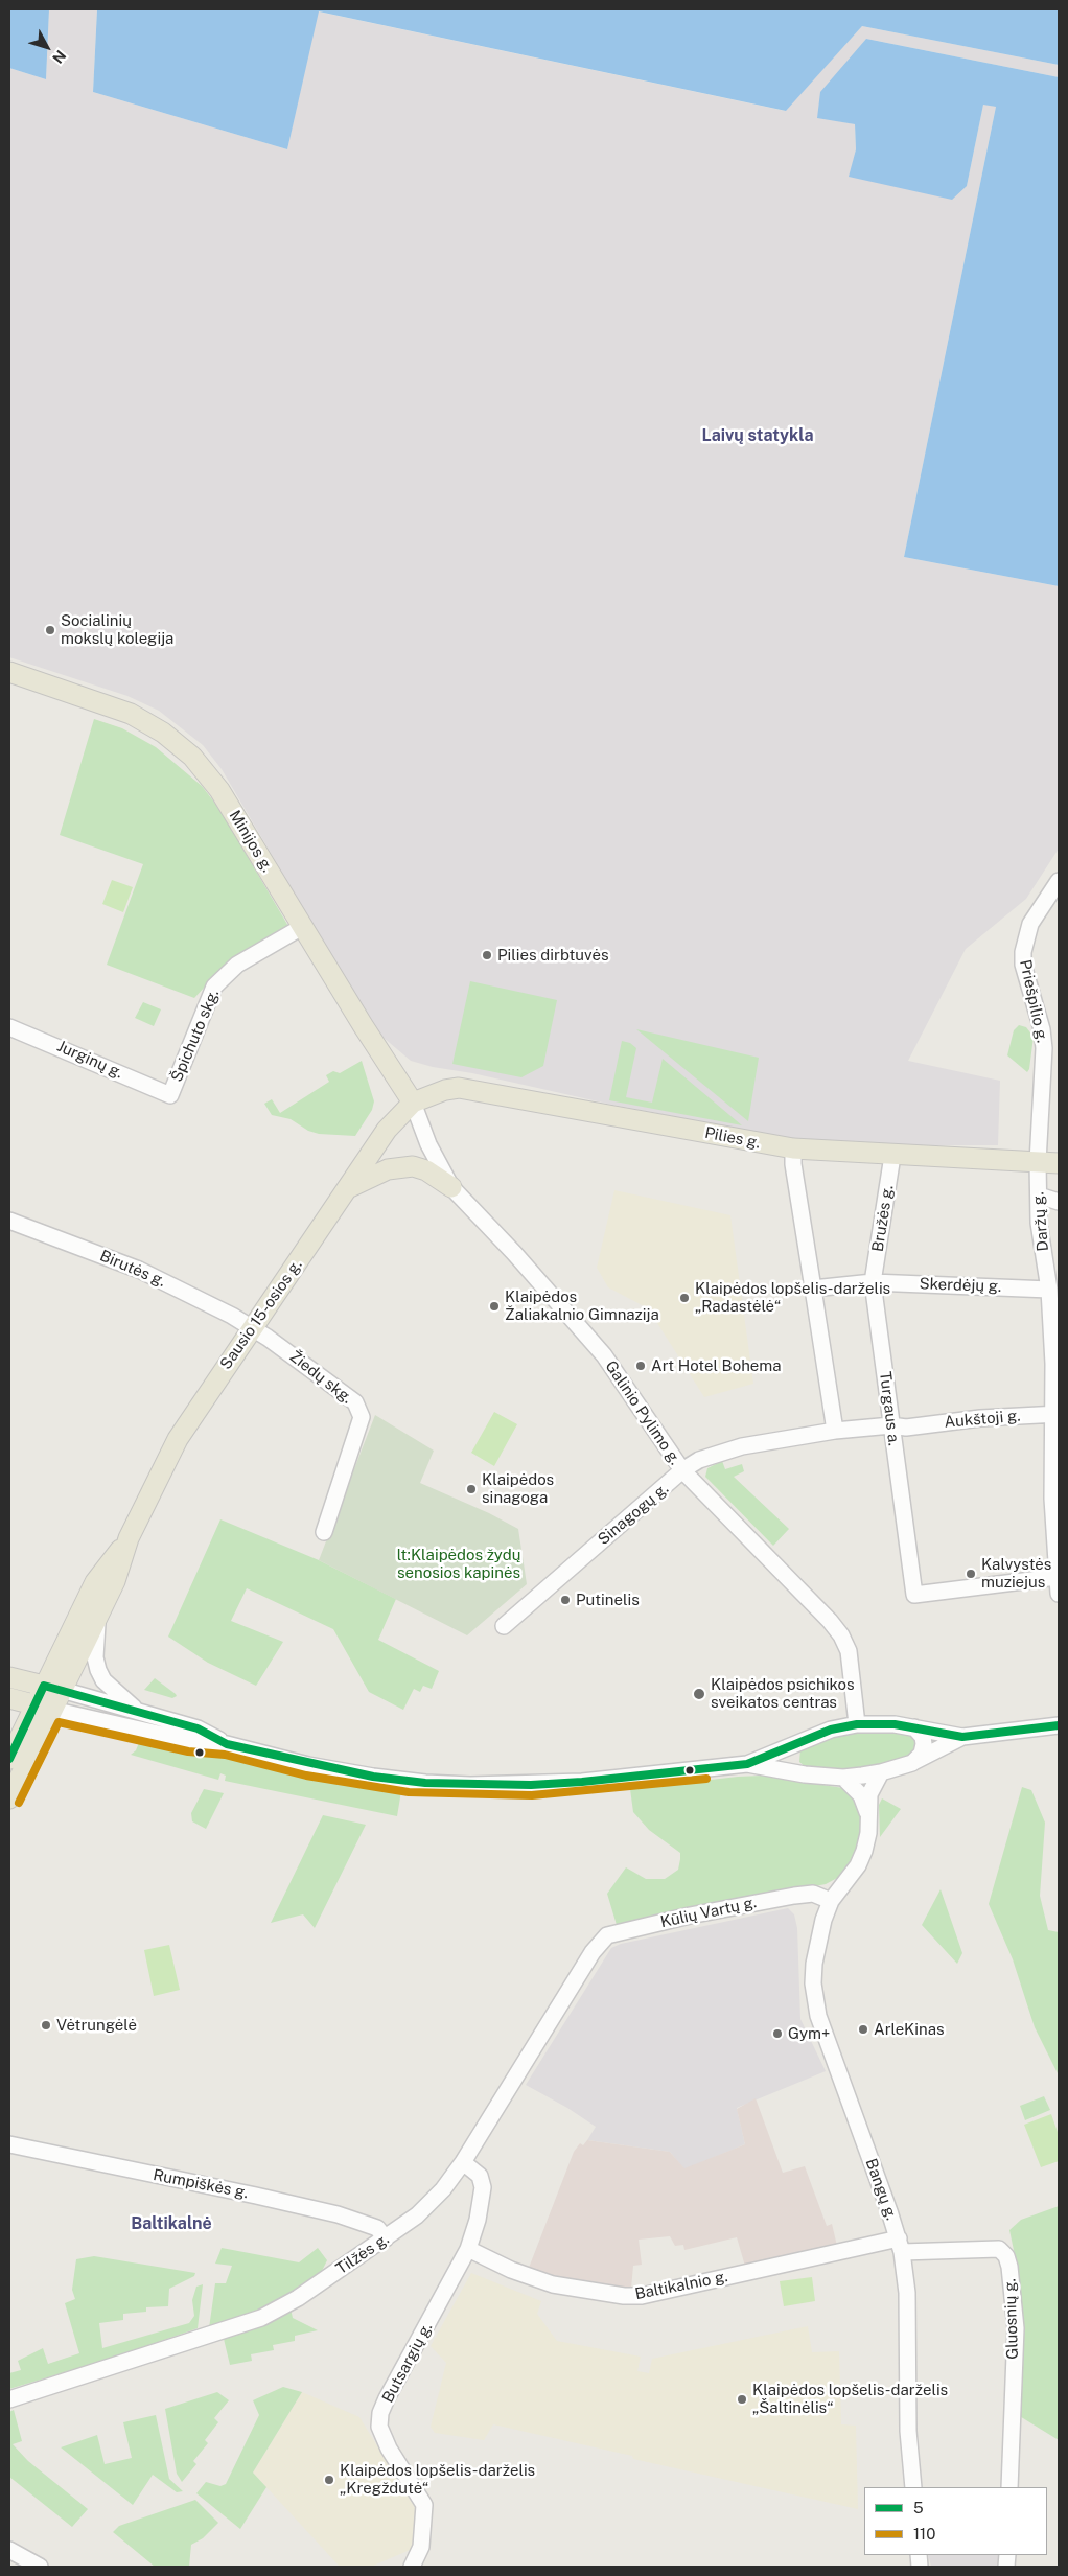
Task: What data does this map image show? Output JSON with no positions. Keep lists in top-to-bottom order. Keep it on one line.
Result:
{"streets":{"main road":["Minijos g.","Pilies g.","Sausio 15-osios g."],"street":["Priešpilio g.","Špichuto skg.","Jurginų g.","Bružės g.","Daržų g.","Birutės g.","Skerdėjų g.","Žiedų skg.","Turgaus a.","Galinio Pylimo g.","Aukštoji g.","Sinagogų g.","Kūlių Vartų g.","Rumpiškės g.","Bangų g.","Tilžės g.","Baltikalnio g.","Gluosnių g.","Butsargių g."]},"crossings":[["Minijos g.","Špichuto skg."],["Minijos g.","Pilies g."],["Minijos g.","Sausio 15-osios g."],["Minijos g.","Galinio Pylimo g."],["Priešpilio g.","Pilies g."],["Priešpilio g.","Daržų g."],["Špichuto skg.","Jurginų g."],["Pilies g.","Bružės g."],["Pilies g.","Daržų g."],["Pilies g.","Sausio 15-osios g."],["Pilies g.","Galinio Pylimo g."],["Bružės g.","Skerdėjų g."],["Bružės g.","Turgaus a."],["Daržų g.","Skerdėjų g."],["Daržų g.","Turgaus a."],["Daržų g.","Aukštoji g."],["Birutės g.","Sausio 15-osios g."],["Birutės g.","Žiedų skg."],["Skerdėjų g.","Turgaus a."],["Sausio 15-osios g.","Žiedų skg."],["Sausio 15-osios g.","Galinio Pylimo g."],["Turgaus a.","Aukštoji g."],["Turgaus a.","Sinagogų g."],["Galinio Pylimo g.","Sinagogų g."],["Aukštoji g.","Sinagogų g."],["Kūlių Vartų g.","Bangų g."],["Kūlių Vartų g.","Tilžės g."],["Rumpiškės g.","Tilžės g."],["Bangų g.","Baltikalnio g."],["Bangų g.","Gluosnių g."],["Tilžės g.","Butsargių g."],["Baltikalnio g.","Gluosnių g."],["Baltikalnio g.","Butsargių g."]],"districts":["Laivų statykla","Baltikalnė"],"parks":["lt:Klaipėdos žydų senosios kapinės"],"places":["Socialinių mokslų kolegija","Pilies dirbtuvės","Klaipėdos lopšelis-darželis „Radastėlė“","Klaipėdos Žaliakalnio Gimnazija","Art Hotel Bohema","Klaipėdos sinagoga","Kalvystės muziejus","Putinelis","Klaipėdos psichikos sveikatos centras","Vėtrungėlė","ArleKinas","Gym+","Klaipėdos lopšelis-darželis „Šaltinėlis“","Klaipėdos lopšelis-darželis „Kregždutė“"],"lines":["transit line 5","transit line 110"],"legend":["5","110"],"north":"bottom right"}
